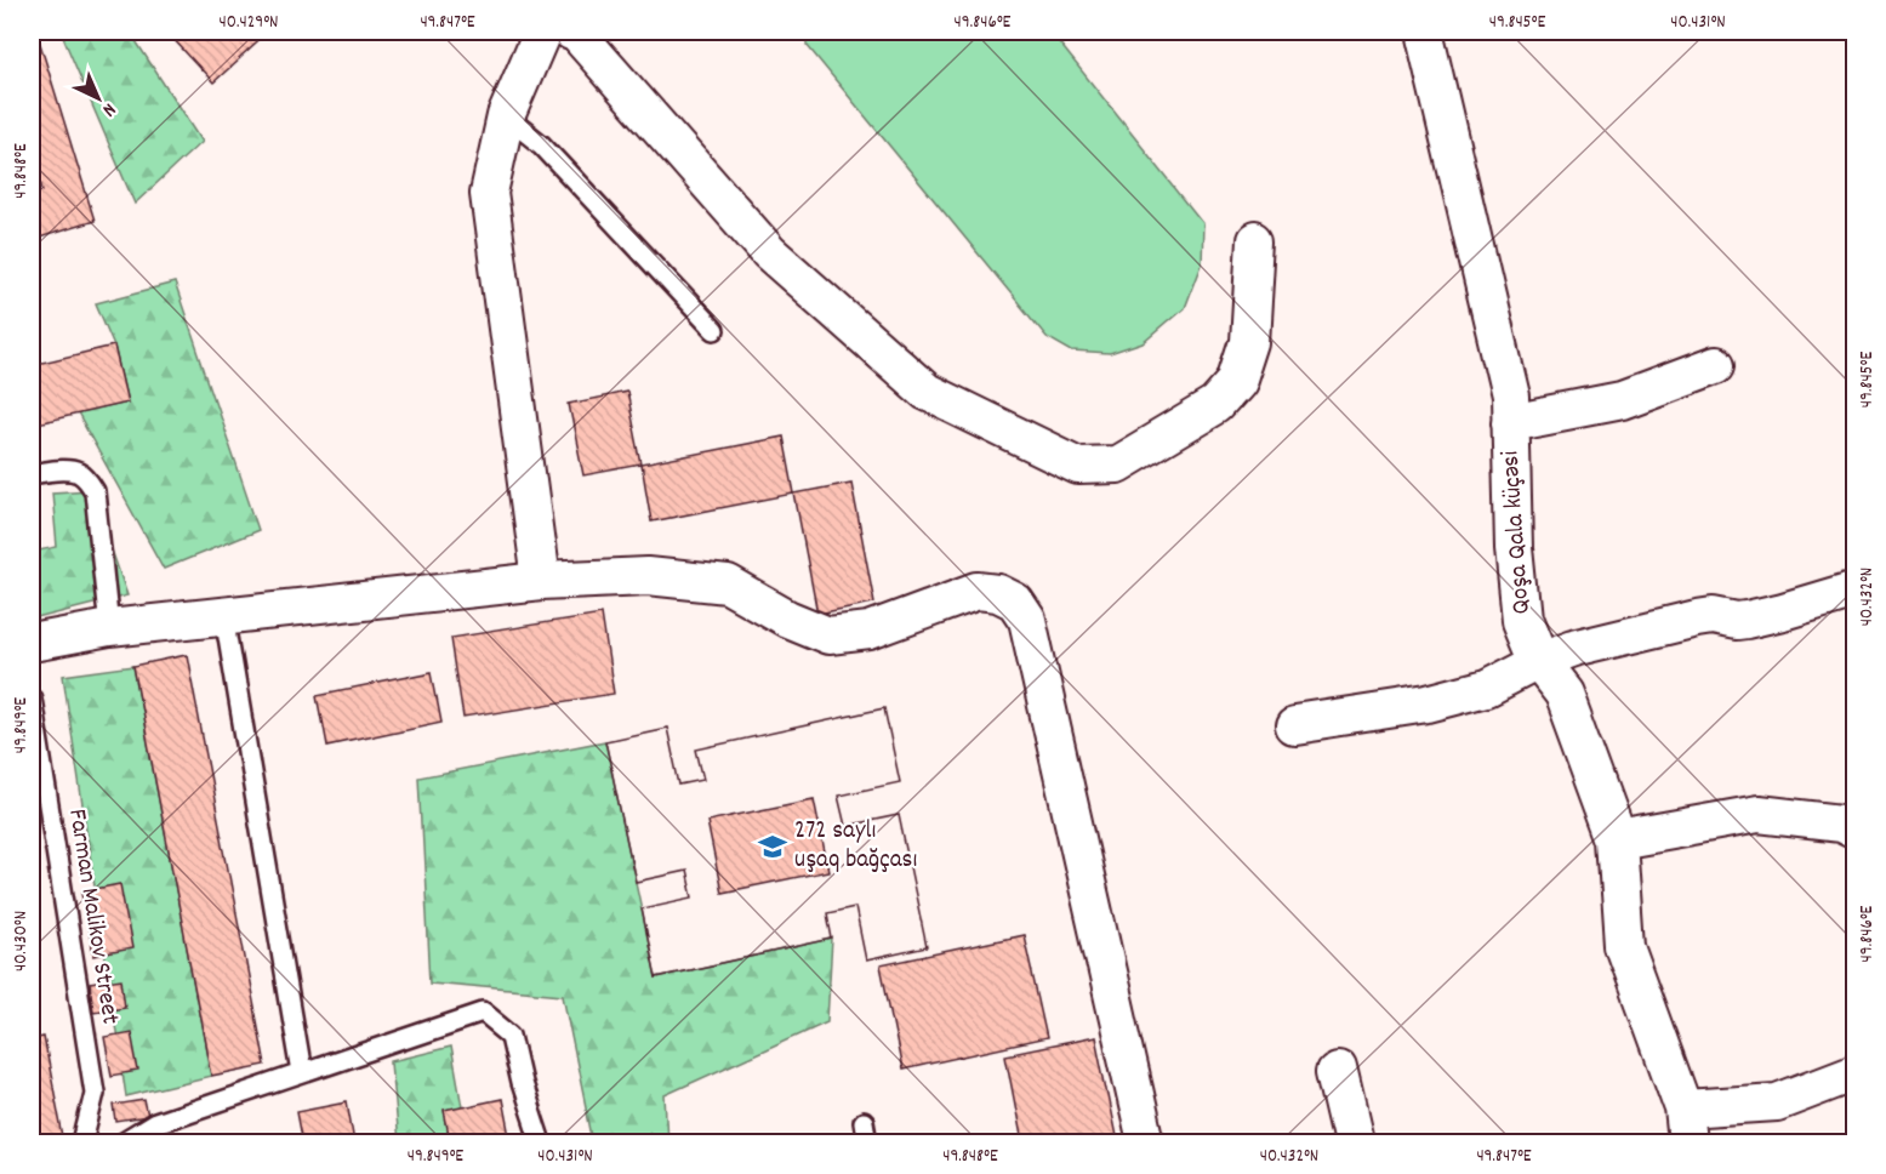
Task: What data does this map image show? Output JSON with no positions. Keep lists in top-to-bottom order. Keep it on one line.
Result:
{"streets":{"street":["Qoşa Qala küçəsi"],"lane":["Farman Malikov Street"]},"places":{"school or university":["272 saylı uşaq bağçası"]},"north":"bottom right","coordinates":["40.429°N","49.847°E","49.846°E","49.845°E","40.431°N","49.848°E","40.432°N","49.849°E","40.430°N"]}
